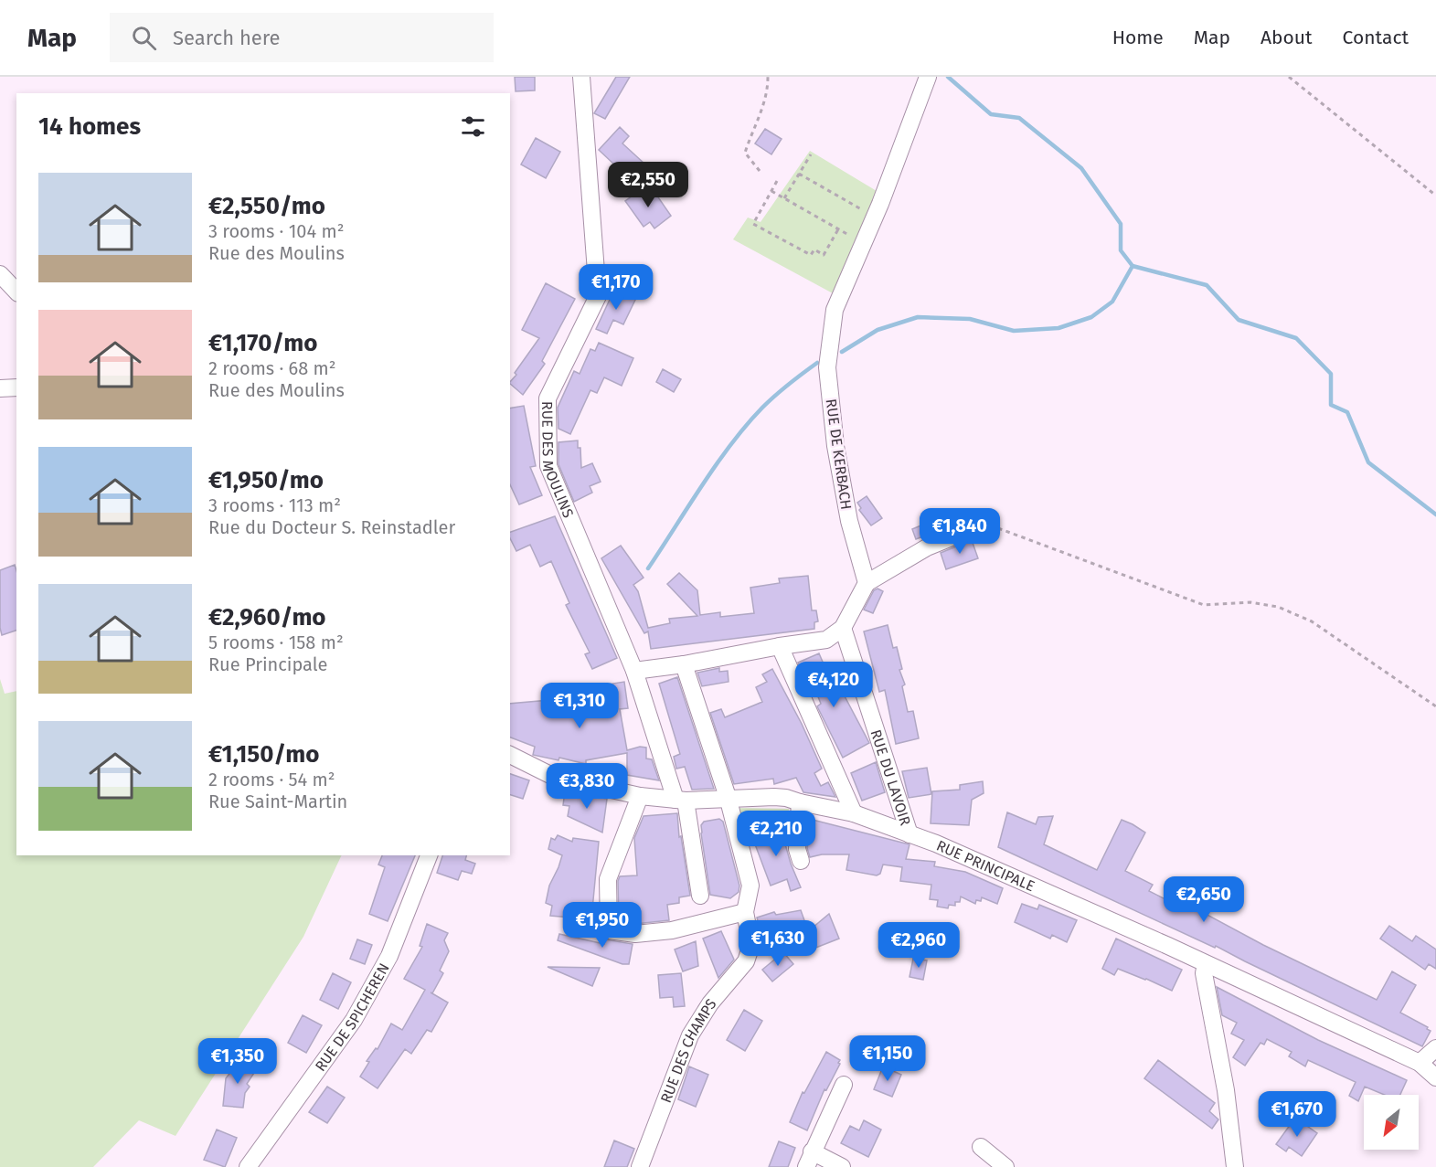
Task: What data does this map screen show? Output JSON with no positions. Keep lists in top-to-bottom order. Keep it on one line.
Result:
{"streets":{"street":["RUE DE KERBACH","RUE DES MOULINS","RUE DU LAVOIR","RUE PRINCIPALE","RUE DE SPICHEREN","RUE DES CHAMPS"]},"crossings":[["RUE DES MOULINS","RUE PRINCIPALE"],["RUE DU LAVOIR","RUE PRINCIPALE"]],"north":"bottom left","page":{"header":"Map","search":"Search here","nav":["Home","Map","About","Contact"],"heading":"14 homes","list":[{"name":"€2,550/mo","note":"3 rooms · 104 m² · Rue des Moulins"},{"name":"€1,170/mo","note":"2 rooms · 68 m² · Rue des Moulins"},{"name":"€1,950/mo","note":"3 rooms · 113 m² · Rue du Docteur S. Reinstadler"},{"name":"€2,960/mo","note":"5 rooms · 158 m² · Rue Principale"},{"name":"€1,150/mo","note":"2 rooms · 54 m² · Rue Saint-Martin"}],"price":["€2,550","€1,170","€1,840","€4,120","€1,310","€3,830","€2,210","€2,650","€1,950","€1,630","€2,960","€1,150","€1,350","€1,670"]}}
